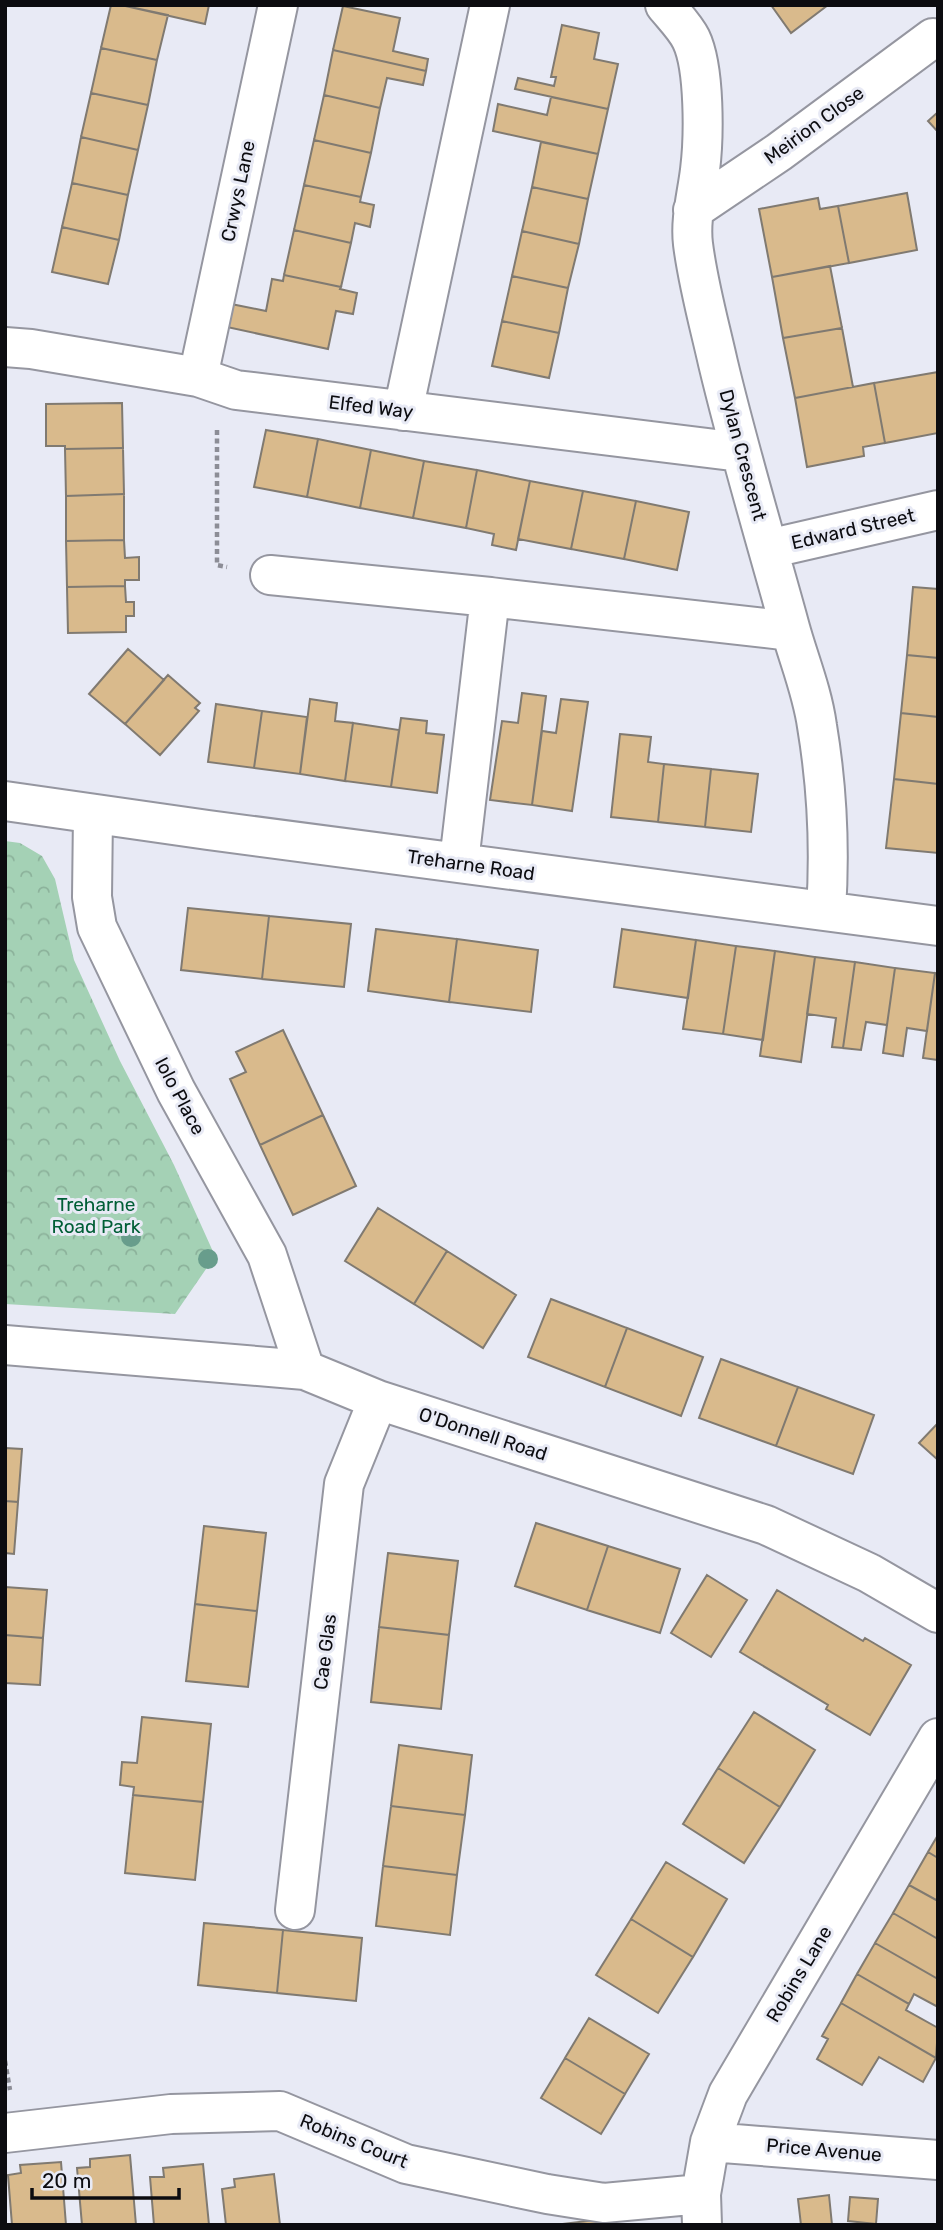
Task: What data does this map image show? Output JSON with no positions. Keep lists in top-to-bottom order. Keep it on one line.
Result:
{"streets":{"street":["Meirion Close","Crwys Lane","Elfed Way","Dylan Crescent","Edward Street","Treharne Road","Iolo Place","O'Donnell Road","Cae Glas","Robins Lane","Robins Court","Price Avenue"]},"crossings":[["Meirion Close","Dylan Crescent"],["Crwys Lane","Elfed Way"],["Elfed Way","Dylan Crescent"],["Dylan Crescent","Edward Street"],["Dylan Crescent","Treharne Road"],["Treharne Road","Iolo Place"],["Iolo Place","O'Donnell Road"],["O'Donnell Road","Cae Glas"],["Robins Lane","Robins Court"],["Robins Lane","Price Avenue"]],"parks":["Treharne Road Park"],"scale_bar":"20 m"}
